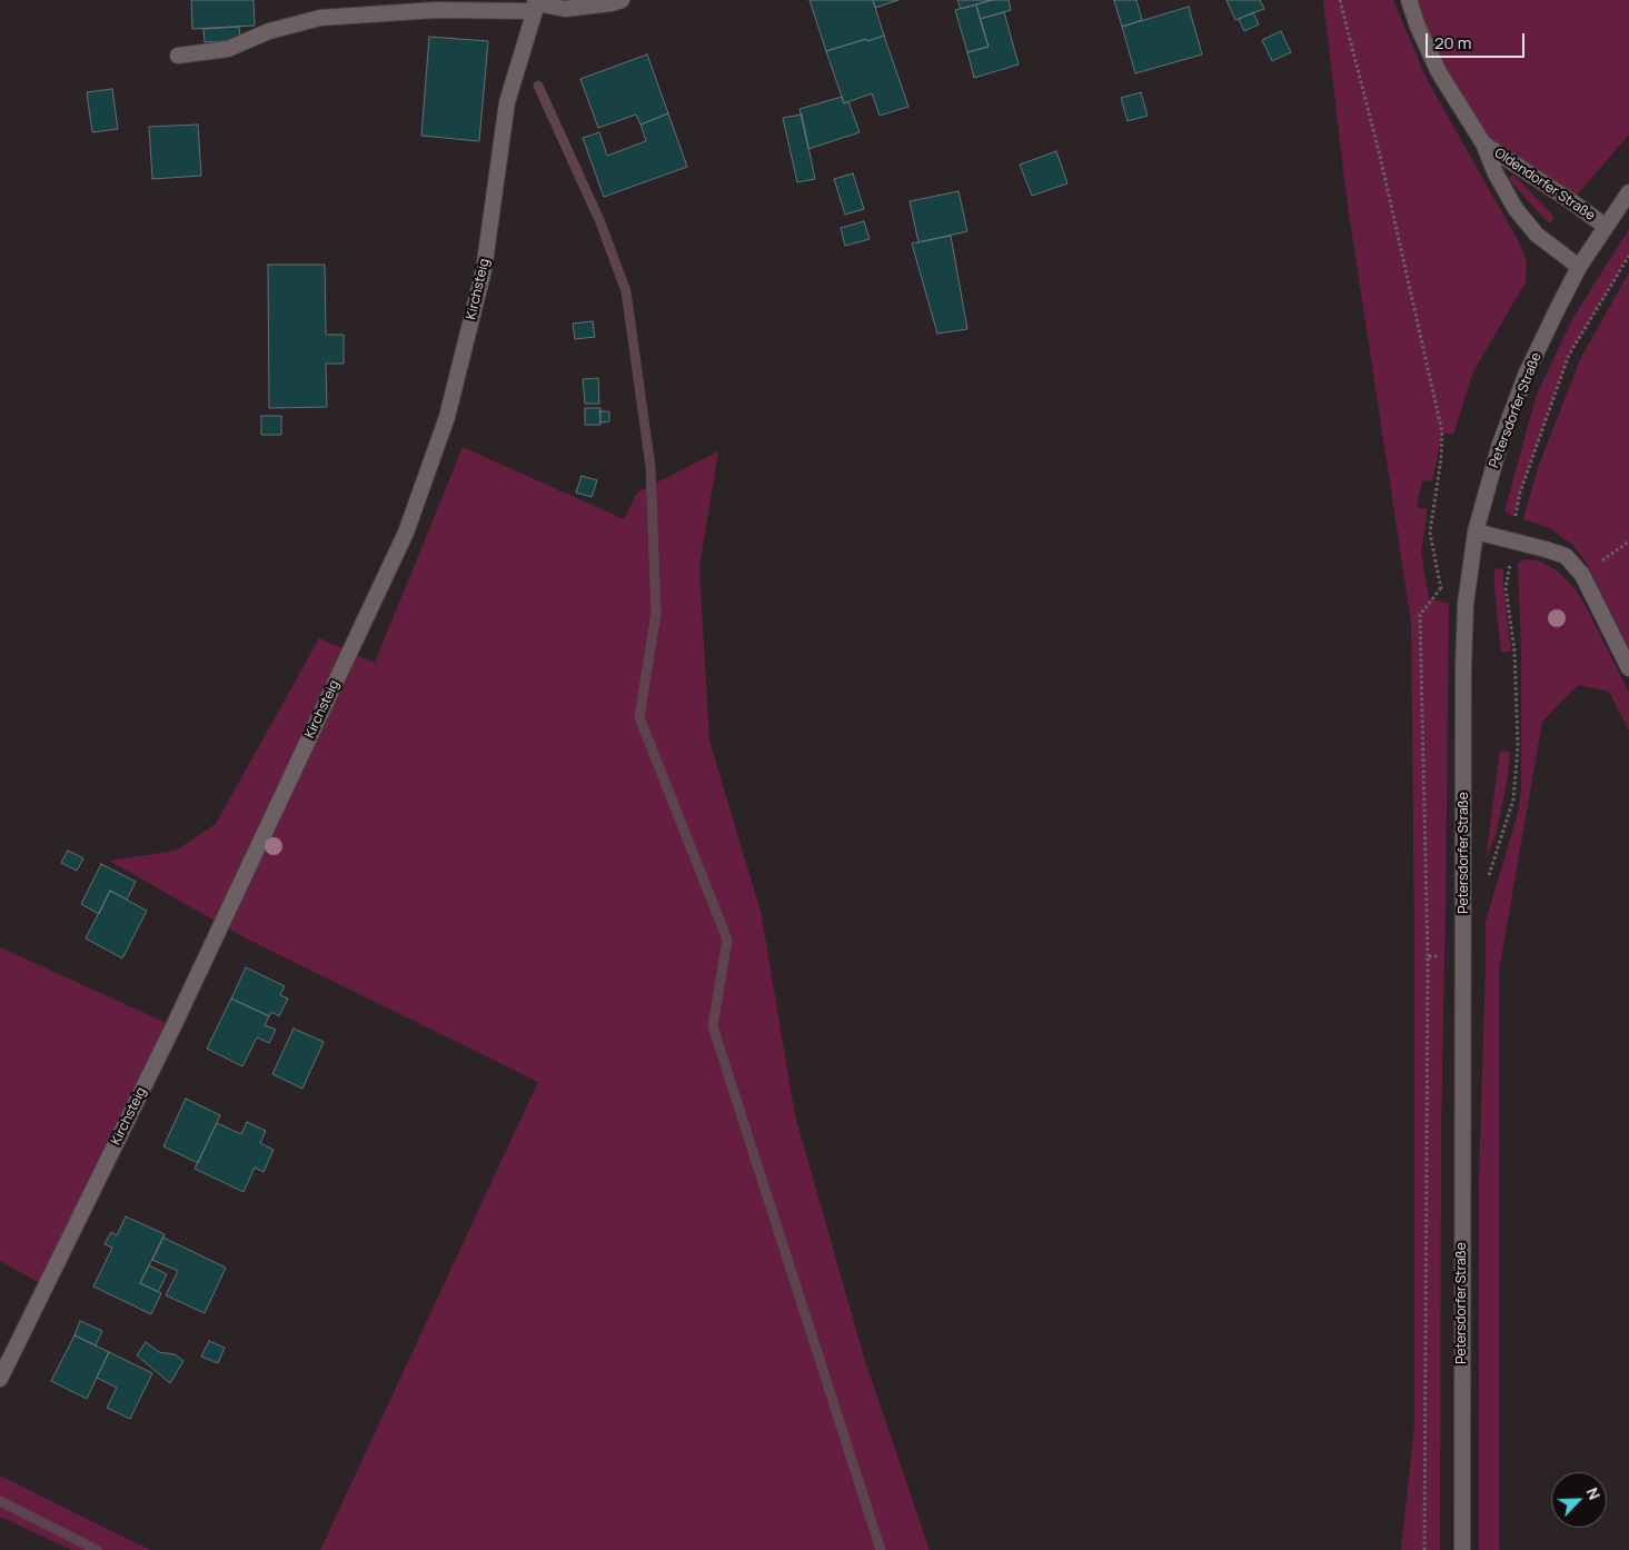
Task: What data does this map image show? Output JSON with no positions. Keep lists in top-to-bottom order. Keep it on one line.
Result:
{"streets":{"street":["Oldendorfer Straße","Kirchsteig","Petersdorfer Straße"]},"crossings":[["Oldendorfer Straße","Petersdorfer Straße"]],"scale_bar":"20 m","north":"top right"}
